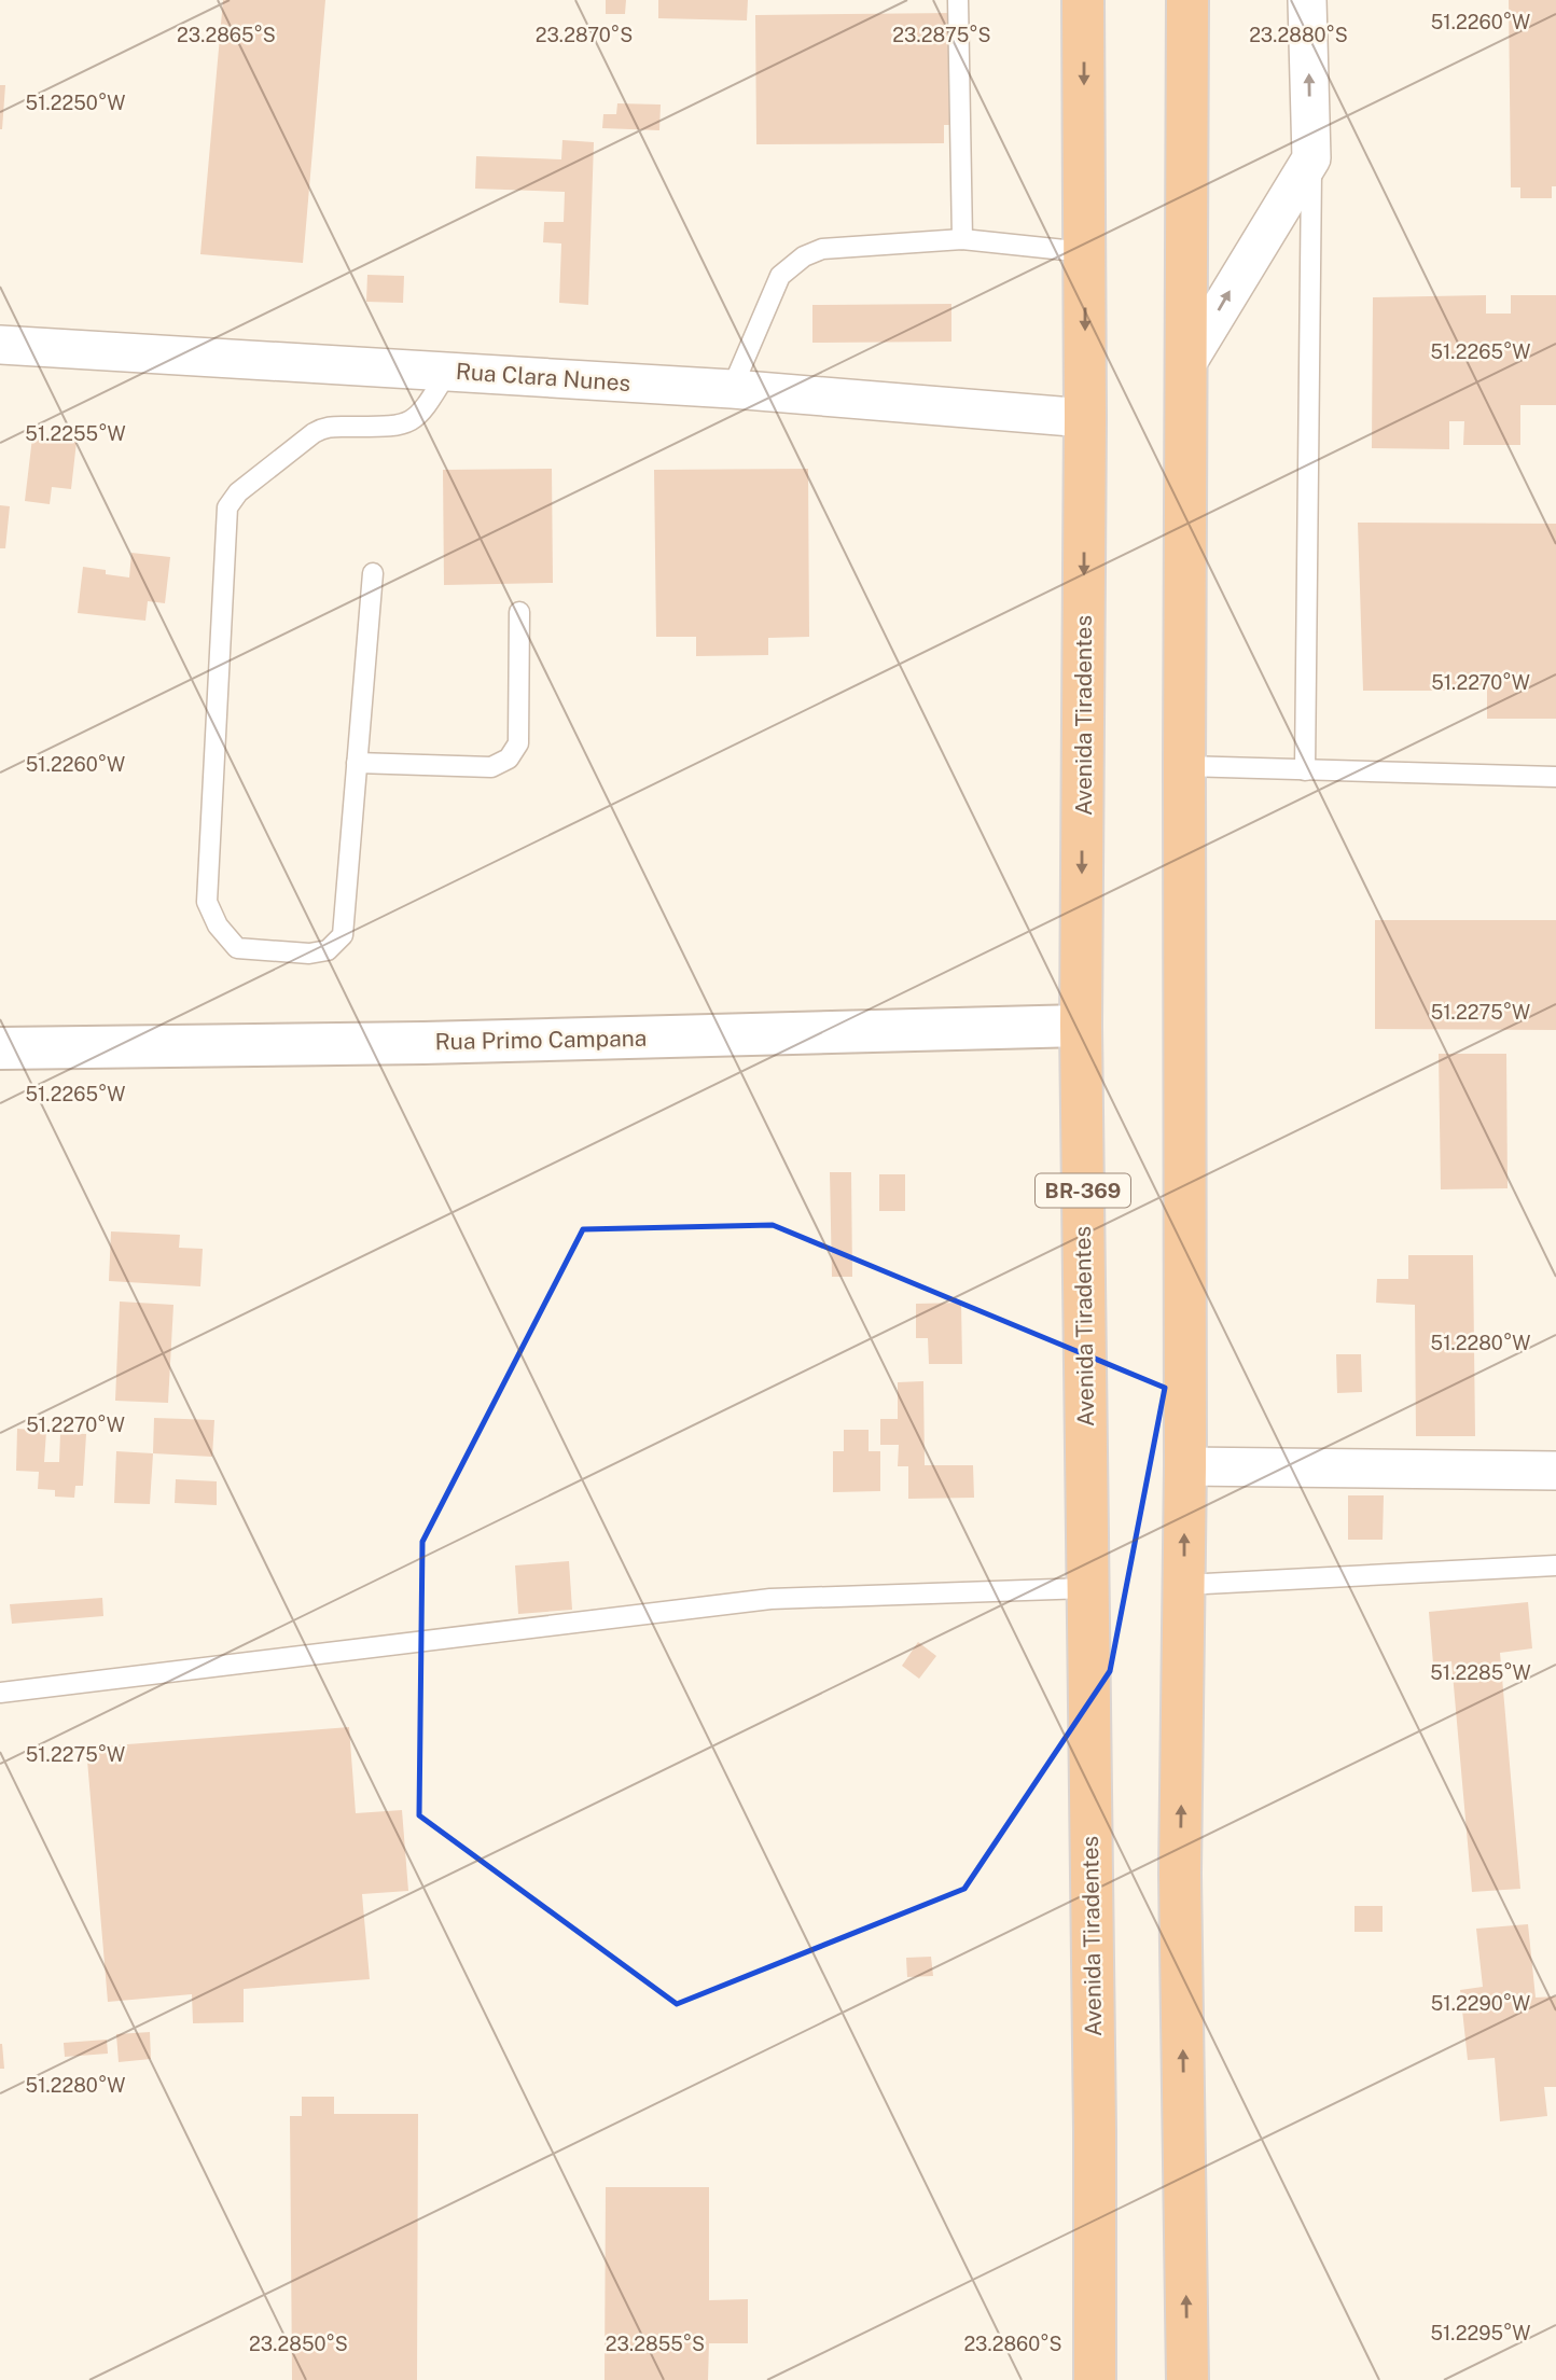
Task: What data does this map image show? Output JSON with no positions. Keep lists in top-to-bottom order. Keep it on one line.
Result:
{"streets":{"highway":["Avenida Tiradentes","BR-369"],"street":["Rua Clara Nunes","Rua Primo Campana"]},"crossings":[["Rua Clara Nunes","Avenida Tiradentes"],["Avenida Tiradentes","Rua Primo Campana"]],"coordinates":["51.2260°W","23.2870°S","23.2875°S","23.2880°S","23.2865°S","51.2250°W","51.2265°W","51.2255°W","51.2270°W","51.2275°W","51.2280°W","51.2285°W","51.2290°W","51.2295°W","23.2850°S","23.2855°S","23.2860°S"]}
